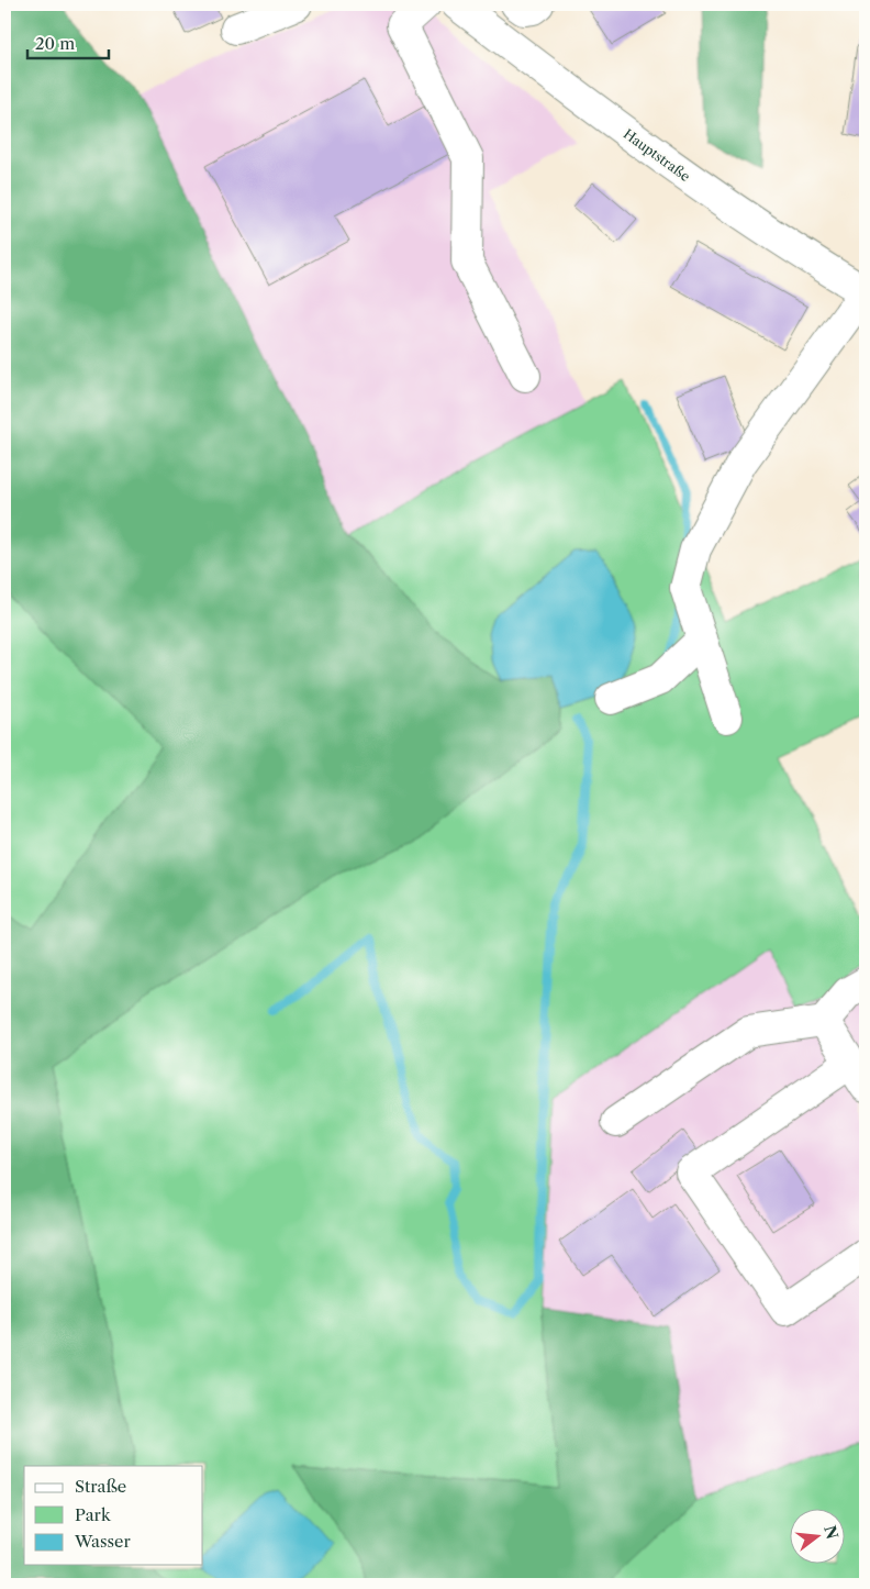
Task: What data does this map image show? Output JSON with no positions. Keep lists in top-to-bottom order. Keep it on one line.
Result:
{"streets":{"main road":["Hauptstraße"]},"legend":["Straße","Park","Wasser"],"scale_bar":"20 m","north":"right"}
